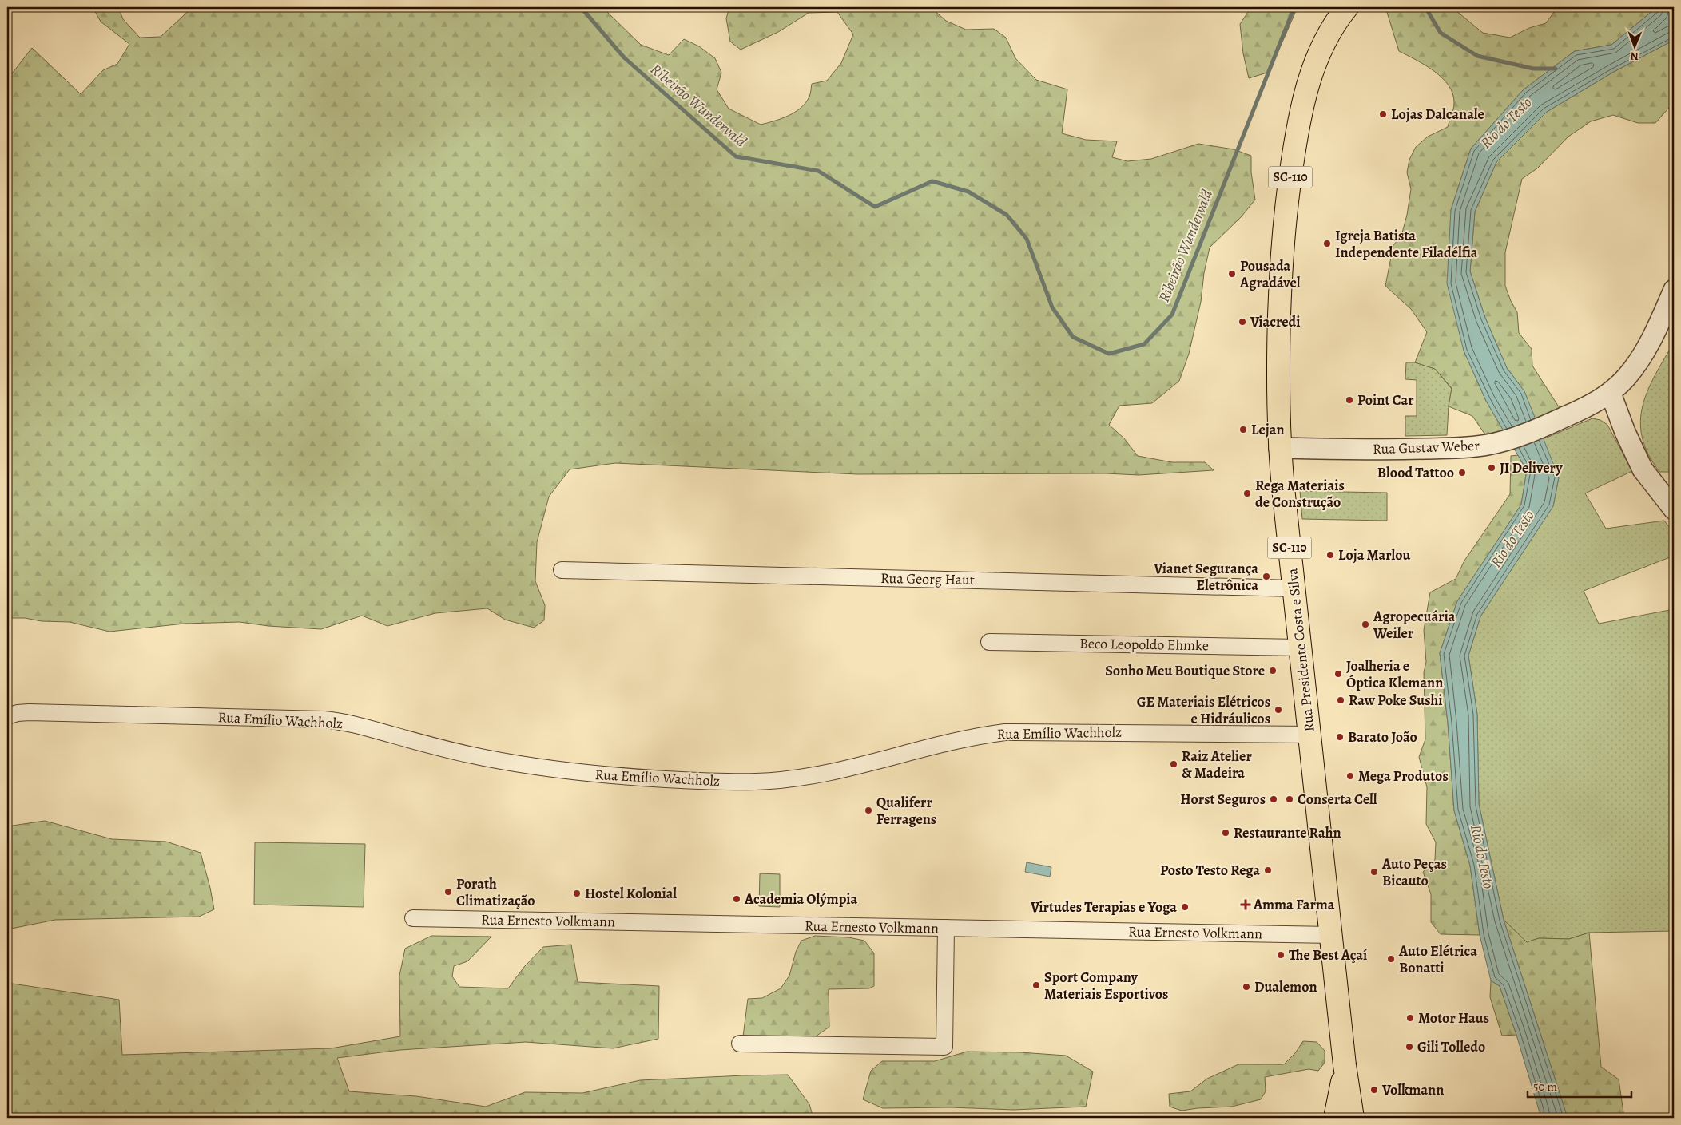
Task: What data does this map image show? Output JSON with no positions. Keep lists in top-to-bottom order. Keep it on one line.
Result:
{"streets":{"main road":["SC-110","Rua Presidente Costa e Silva"],"street":["Rua Gustav Weber","Rua Georg Haut","Beco Leopoldo Ehmke","Rua Emílio Wachholz","Rua Ernesto Volkmann"]},"crossings":[["Rua Gustav Weber","Rua Presidente Costa e Silva"],["Rua Georg Haut","Rua Presidente Costa e Silva"],["Beco Leopoldo Ehmke","Rua Presidente Costa e Silva"],["Rua Presidente Costa e Silva","Rua Emílio Wachholz"],["Rua Presidente Costa e Silva","Rua Ernesto Volkmann"]],"water":["Ribeirão Wundervald","Rio do Testo"],"places":{"other":["Lojas Dalcanale","Igreja Batista Independente Filadélfia","Pousada Agradável","Viacredi","Point Car","Lejan","JI Delivery","Blood Tattoo","Rega Materiais de Construção","Loja Marlou","Vianet Segurança Eletrônica","Agropecuária Weiler","Sonho Meu Boutique Store","Joalheria e Óptica Klemann","Raw Poke Sushi","GE Materiais Elétricos e Hidráulicos","Barato João","Raiz Atelier & Madeira","Mega Produtos","Horst Seguros","Conserta Cell","Qualiferr Ferragens","Restaurante Rahn","Posto Testo Rega","Auto Peças Bicauto","Porath Climatização","Hostel Kolonial","Academia Olýmpia","Virtudes Terapias e Yoga","The Best Açaí","Auto Elétrica Bonatti","Sport Company Materiais Esportivos","Dualemon","Motor Haus","Gili Tolledo","Volkmann"],"health":["Amma Farma"]},"scale_bar":"50 m","north":"bottom"}
